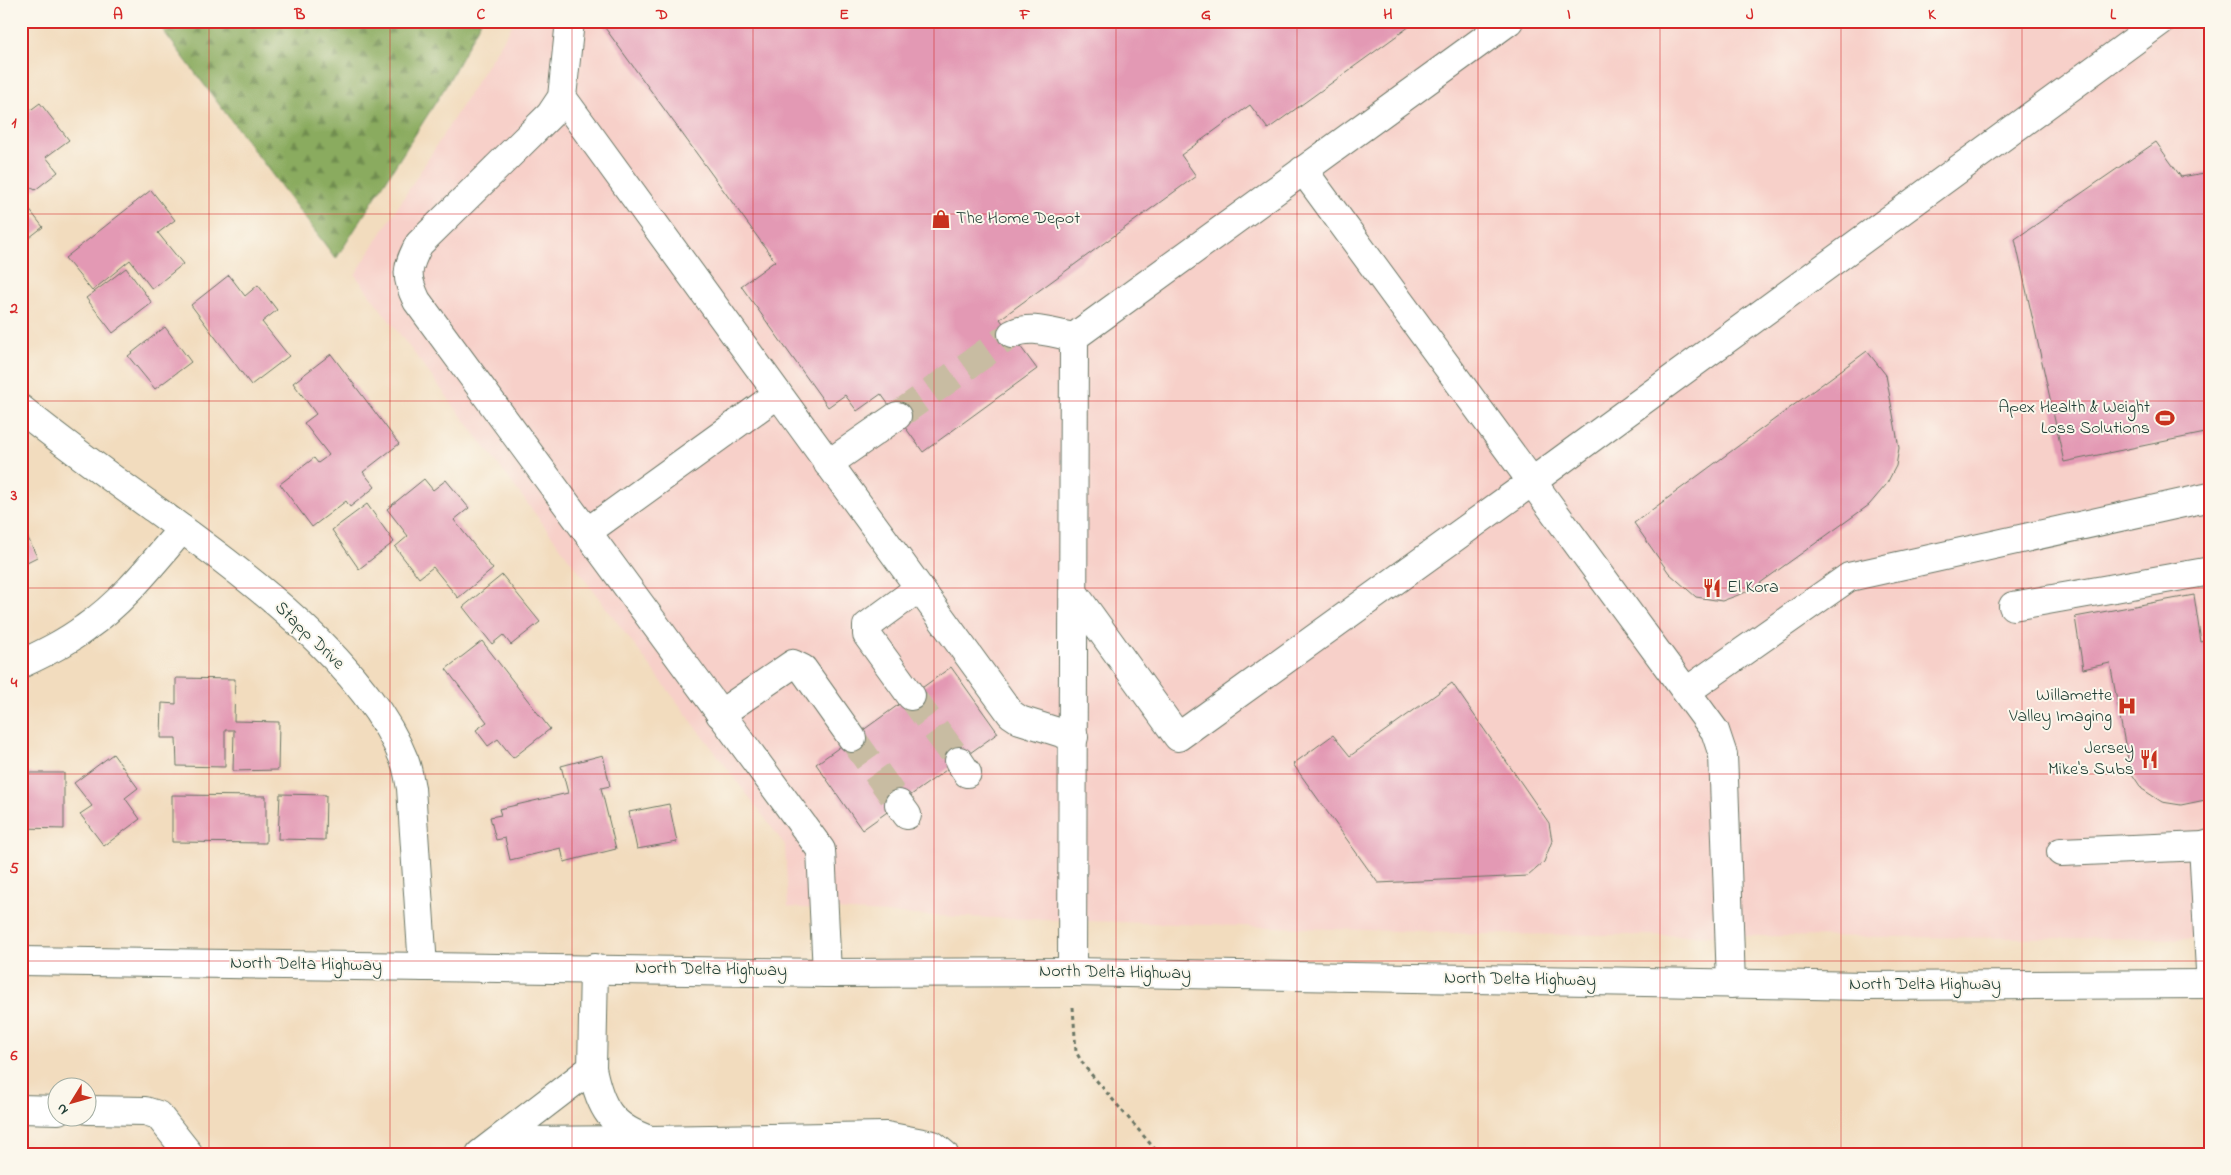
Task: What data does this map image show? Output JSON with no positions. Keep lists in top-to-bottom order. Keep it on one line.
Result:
{"streets":{"street":["Stapp Drive","North Delta Highway"]},"crossings":[["Stapp Drive","North Delta Highway"]],"places":{"shop":["The Home Depot"],"sports":["Apex Health & Weight Loss Solutions"],"restaurant":["El Kora","Jersey Mike's Subs"],"hospital":["Willamette Valley Imaging"]},"north":"bottom left","grid":{"columns":["A","B","C","D","E","F","G","H","I","J","K","L"],"rows":["1","2","3","4","5","6"]}}
